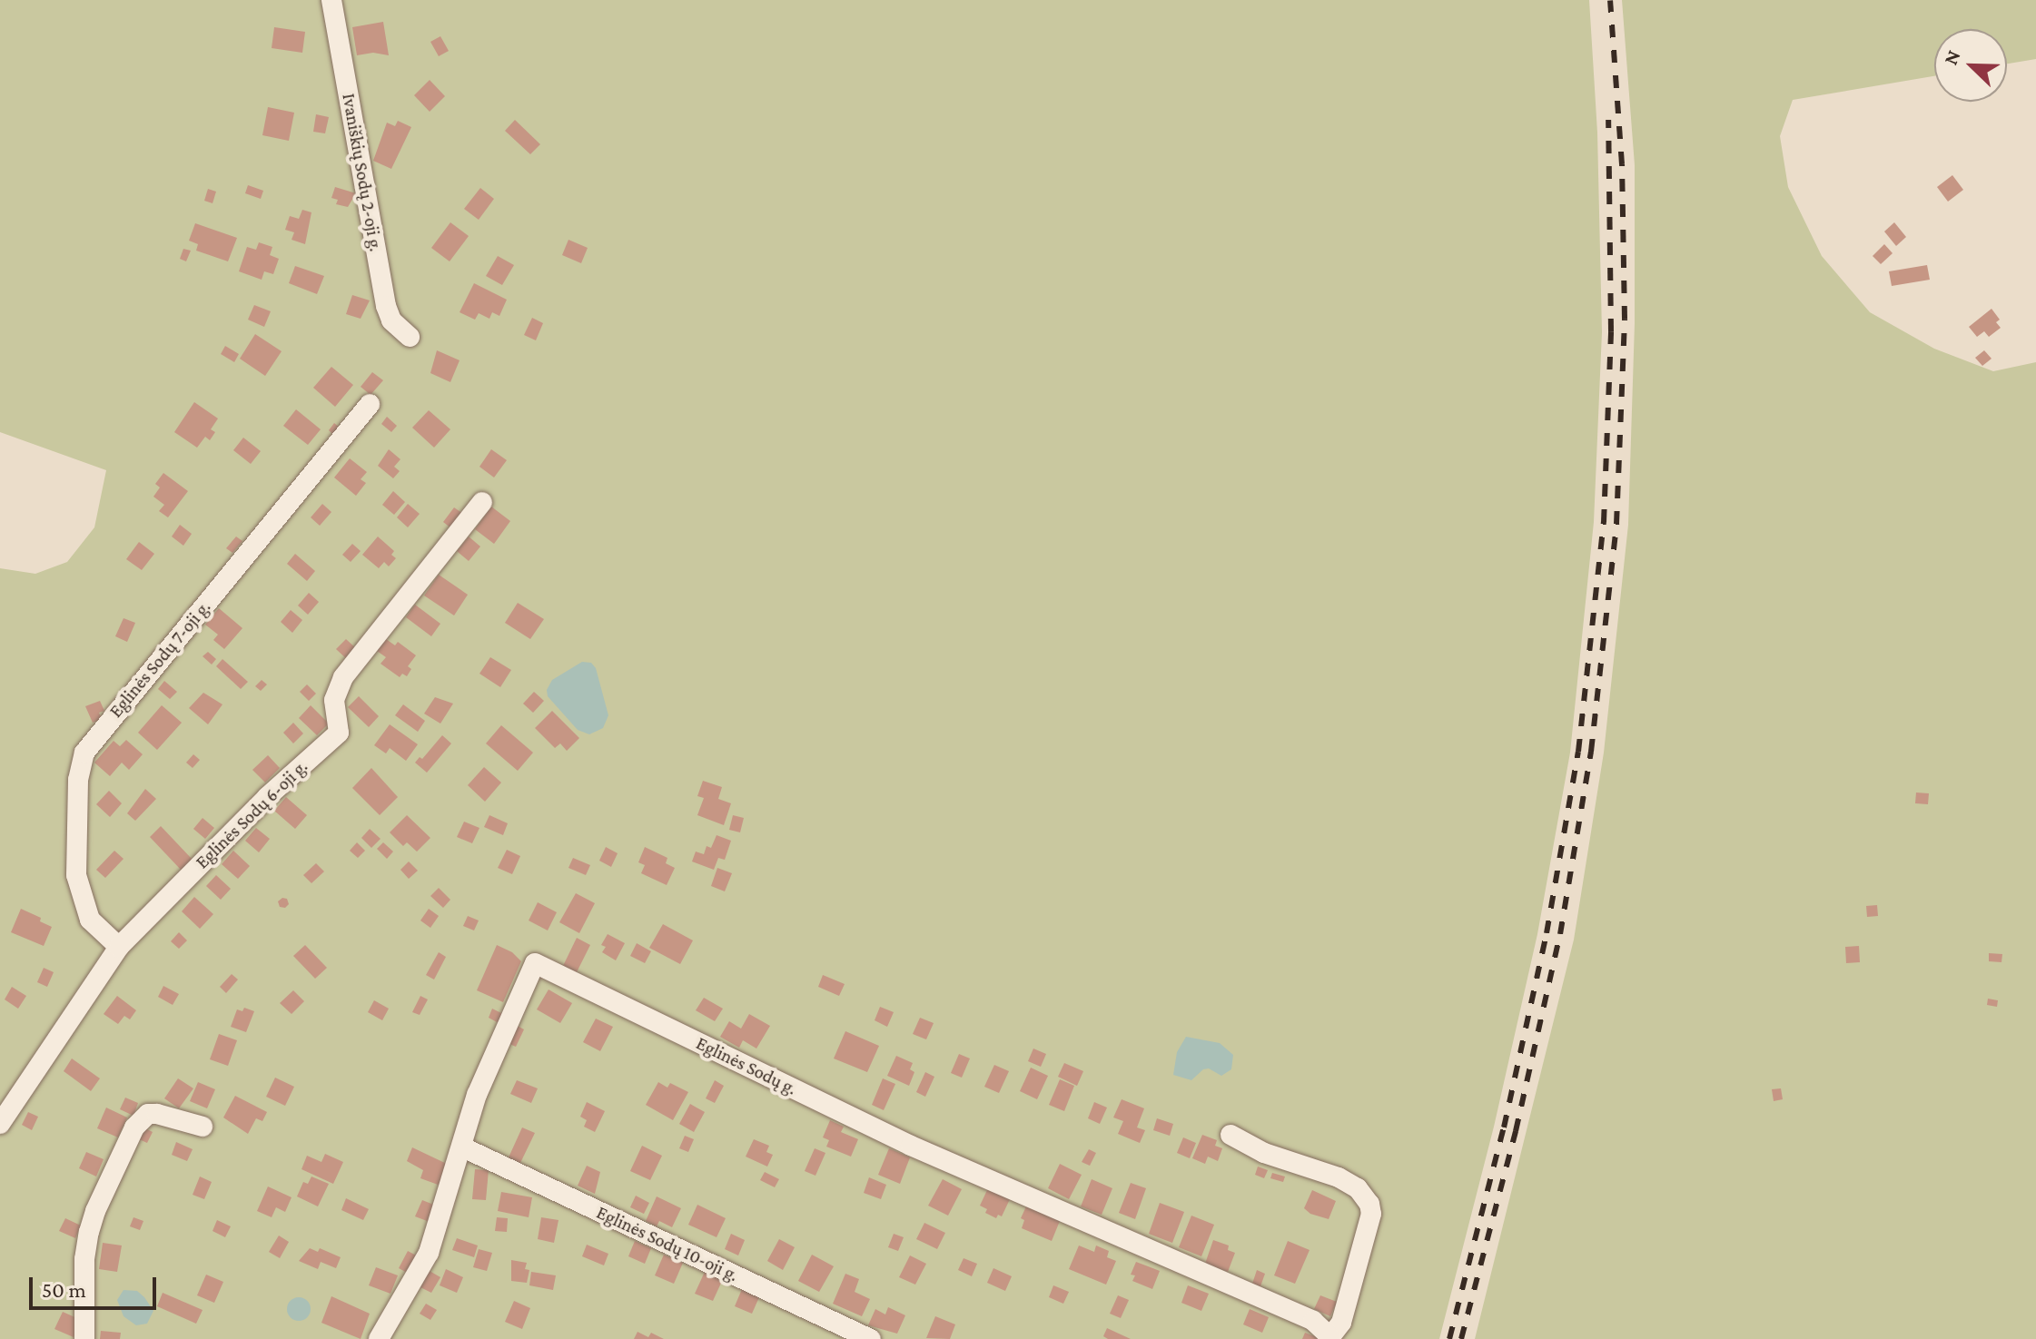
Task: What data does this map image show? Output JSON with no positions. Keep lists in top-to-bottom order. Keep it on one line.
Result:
{"streets":{"street":["Ivaniškių Sodų 2-oji g.","Eglinės Sodų 7-oji g.","Eglinės Sodų 6-oji g.","Eglinės Sodų g.","Eglinės Sodų 10-oji g."]},"crossings":[["Eglinės Sodų 7-oji g.","Eglinės Sodų 6-oji g."],["Eglinės Sodų g.","Eglinės Sodų 10-oji g."]],"scale_bar":"50 m","north":"top left"}
